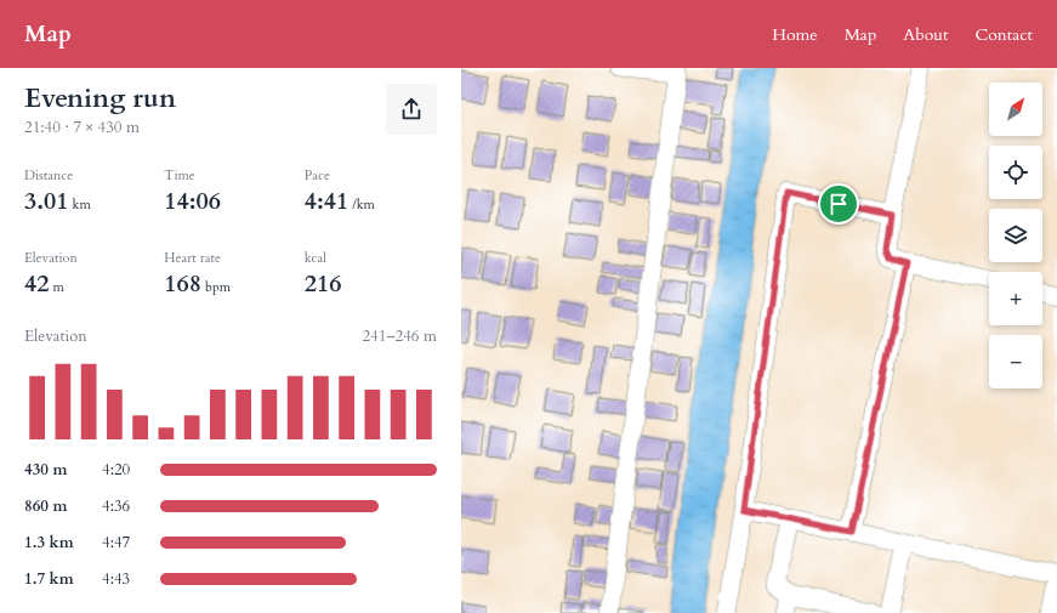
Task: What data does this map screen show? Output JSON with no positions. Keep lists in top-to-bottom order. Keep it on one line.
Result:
{"north":"top right","page":{"header":"Map","nav":["Home","Map","About","Contact"],"heading":["Evening run","21:40 · 7 × 430 m"],"map_buttons":["+","−"],"stats":[["Distance","3.01 km"],["Time","14:06"],["Pace","4:41 /km"],["Elevation","42 m"],["Heart rate","168 bpm"],["kcal","216"]],"chart":["Elevation","241–246 m"],"list":[{"name":"430 m","note":"4:20"},{"name":"860 m","note":"4:36"},{"name":"1.3 km","note":"4:47"},{"name":"1.7 km","note":"4:43"}]}}
